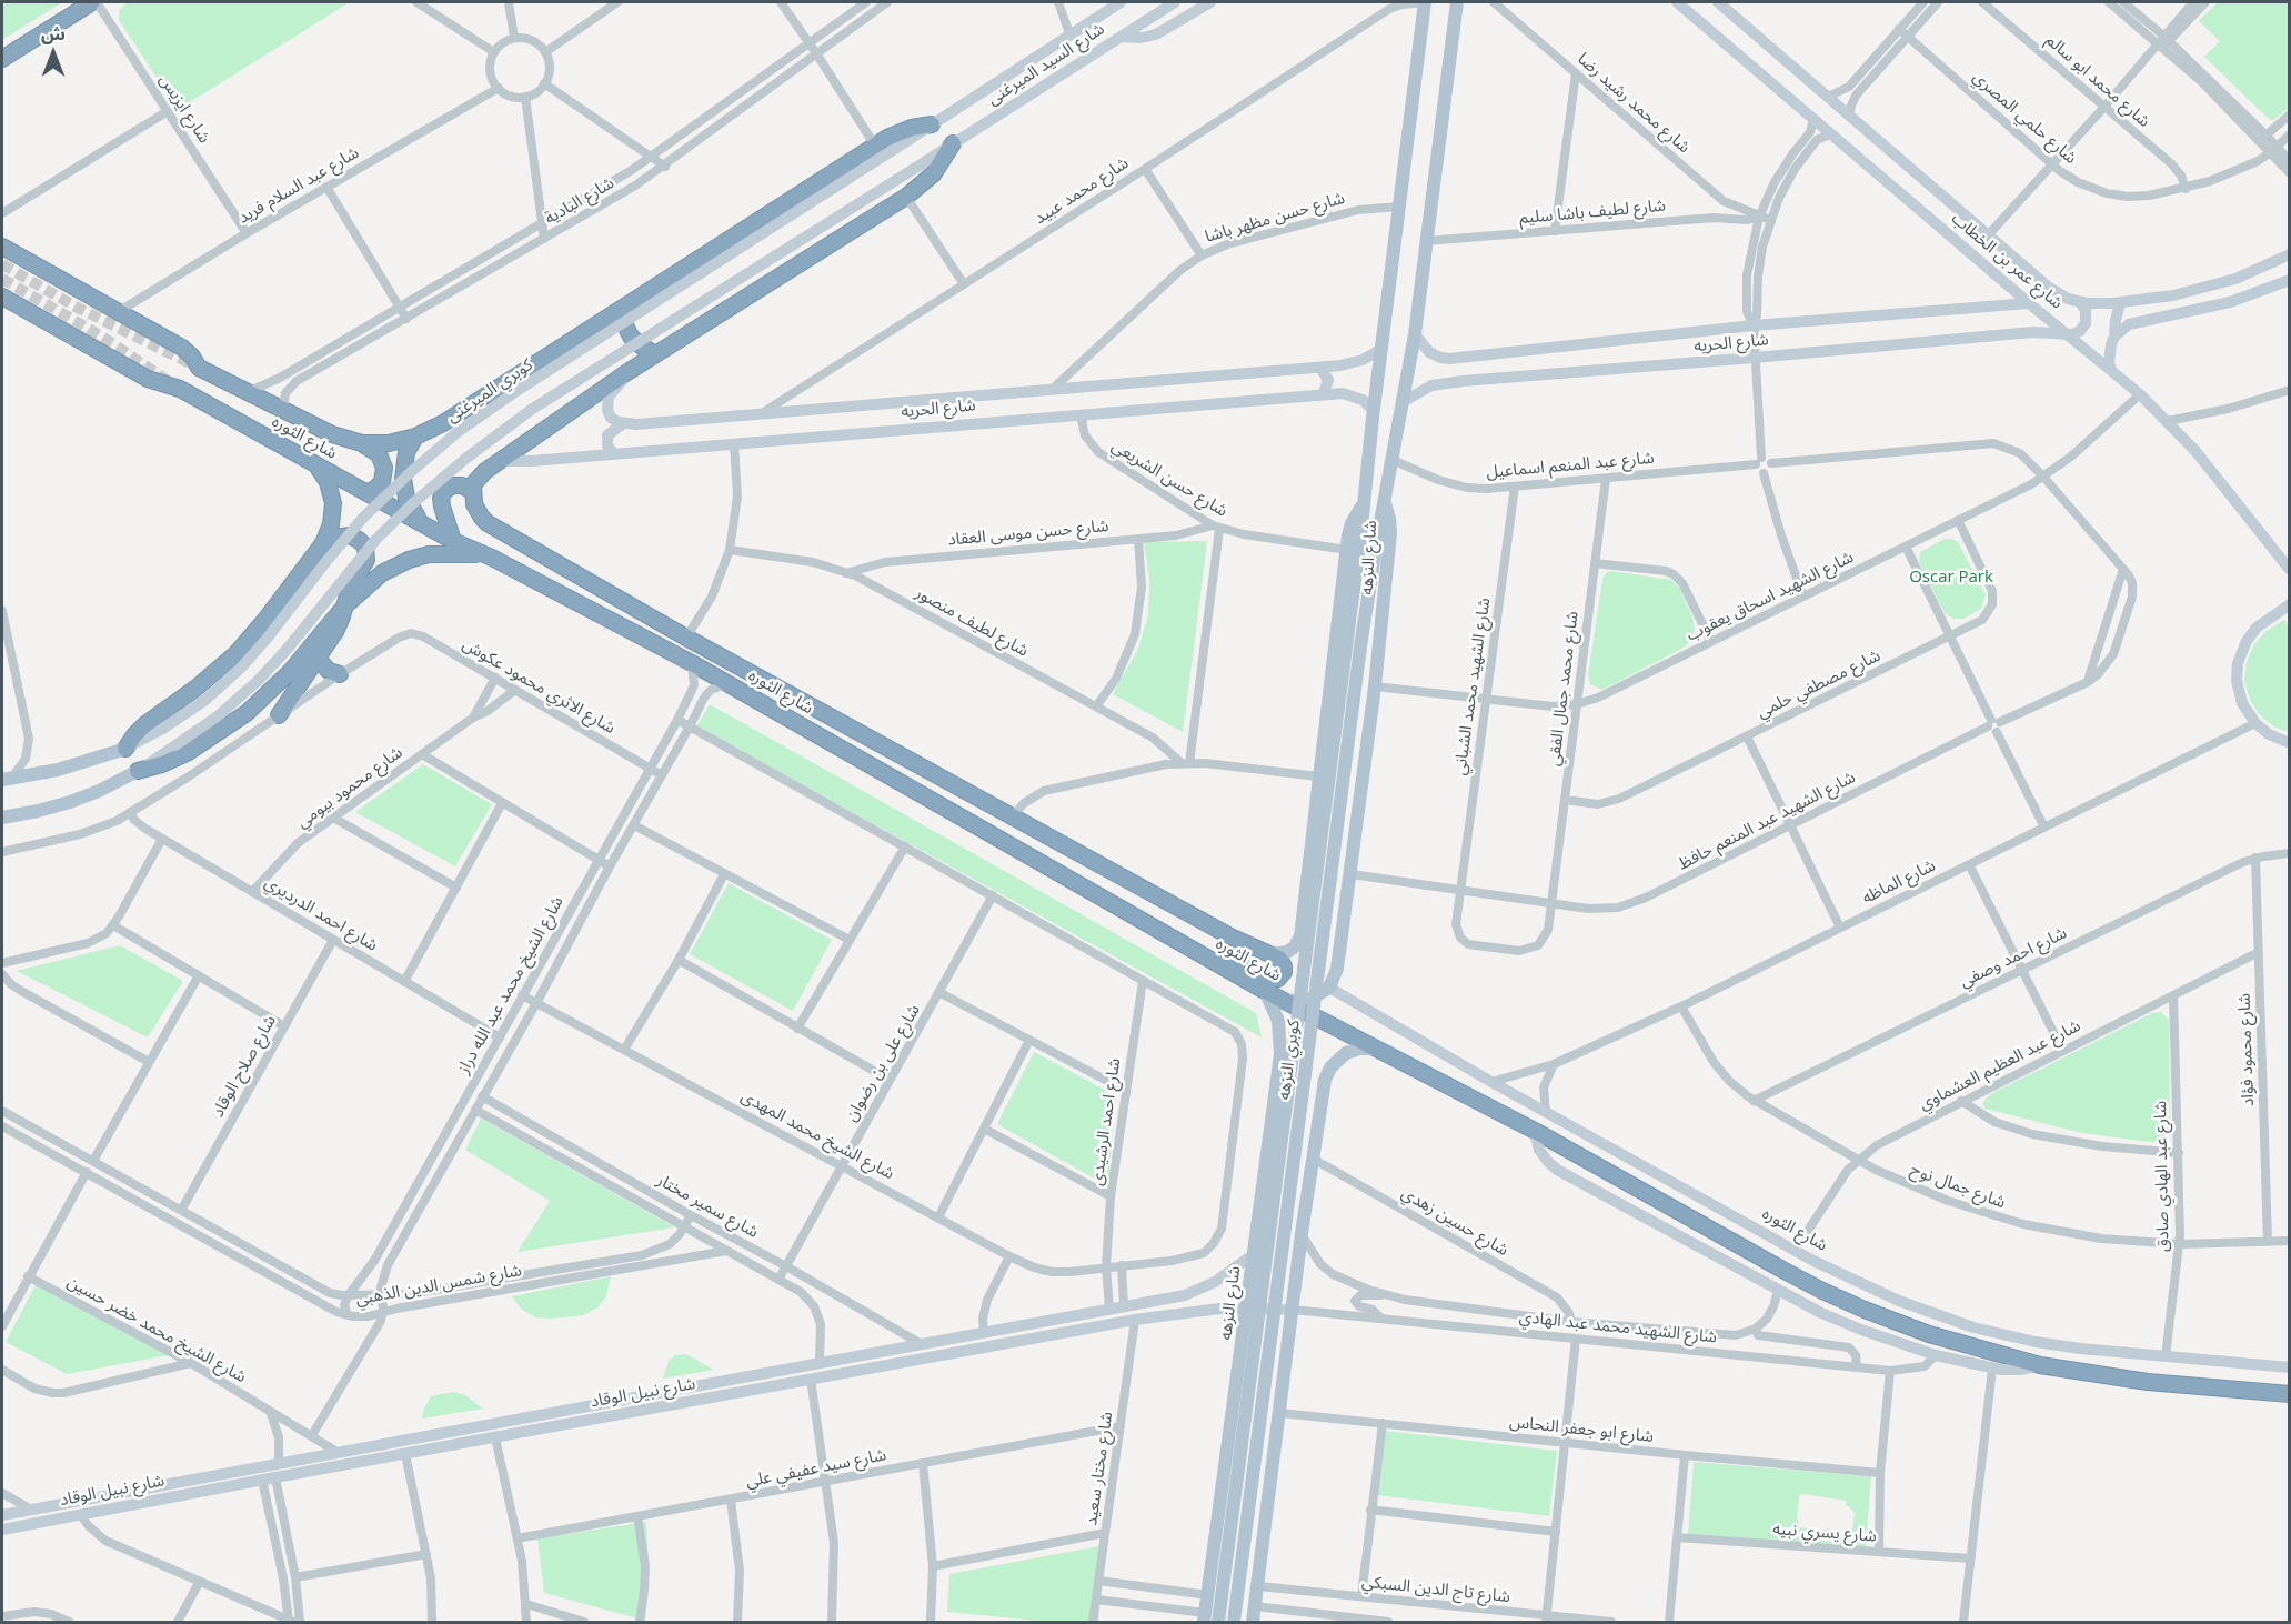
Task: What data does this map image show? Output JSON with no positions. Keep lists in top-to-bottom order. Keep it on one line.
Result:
{"streets":{"highway":["شارع الثوره"],"main road":["شارع النزهه","كوبري النزهه"],"street":["شارع السيد الميرغنى","شارع محمد ابو سالم","شارع محمد رشيد رضا","شارع ايزيس","شارع حلمي المصري","شارع عبد السلام فريد","شارع محمد عبيد","شارع البادية","شارع لطيف باشا سليم","شارع حسن مظهر باشا","شارع عمر بن الخطاب","شارع الحريه","كوبري الميرغنى","شارع عبد المنعم اسماعيل","شارع حسن الشريعي","شارع حسن موسى العقاد","شارع الشهيد اسحاق يعقوب","شارع لطيف منصور","شارع مصطفي حلمي","شارع الاثري محمود عكوش","شارع الشهيد محمد الشباني","شارع محمد جمال الفقي","شارع محمود بيومي","شارع الشهيد عبد المنعم حافظ","شارع الماظه","شارع احمد الدرديري","شارع احمد وصفي","شارع الشيخ محمد عبد الله دراز","شارع محمود فؤاد","شارع على بن رضوان","شارع عبد العظيم العشماوي","شارع صلاح الوقاد","شارع احمد الرشيدى","شارع الشيخ محمد المهدى","شارع عبد الهادي صادق","شارع جمال نوح","شارع سمير مختار","شارع حسين زهدي","شارع شمس الدين الذهبي","شارع الشهيد محمد عبد الهادي","شارع الشيخ محمد خضر حسين","شارع نبيل الوقاد","شارع ابو جعفر النحاس","شارع سيد عفيفي علي","شارع مختار سعيد","شارع يسري نبيه","شارع تاج الدين السبكي"]},"crossings":[["شارع السيد الميرغنى","كوبري الميرغنى"],["شارع السيد الميرغنى","شارع الثوره"],["شارع محمد ابو سالم","شارع حلمي المصري"],["شارع محمد رشيد رضا","شارع لطيف باشا سليم"],["شارع ايزيس","شارع عبد السلام فريد"],["شارع عبد السلام فريد","شارع الثوره"],["شارع محمد عبيد","شارع الحريه"],["شارع محمد عبيد","شارع النزهه"],["شارع البادية","شارع الثوره"],["شارع لطيف باشا سليم","شارع النزهه"],["شارع حسن مظهر باشا","شارع الحريه"],["شارع حسن مظهر باشا","شارع النزهه"],["شارع عمر بن الخطاب","شارع الحريه"],["شارع عمر بن الخطاب","شارع الشهيد اسحاق يعقوب"],["شارع الحريه","شارع حسن الشريعي"],["شارع الحريه","شارع النزهه"],["شارع الثوره","شارع النزهه"],["شارع الثوره","شارع الماظه"],["شارع الثوره","شارع الشيخ محمد عبد الله دراز"],["شارع الثوره","شارع عبد العظيم العشماوي"],["شارع الثوره","شارع عبد الهادي صادق"],["شارع الثوره","شارع الشهيد محمد عبد الهادي"],["شارع عبد المنعم اسماعيل","شارع النزهه"],["شارع عبد المنعم اسماعيل","شارع الشهيد محمد الشباني"],["شارع عبد المنعم اسماعيل","شارع محمد جمال الفقي"],["شارع حسن الشريعي","شارع حسن موسى العقاد"],["شارع حسن الشريعي","شارع النزهه"],["شارع حسن موسى العقاد","شارع لطيف منصور"],["شارع النزهه","شارع الشهيد اسحاق يعقوب"],["شارع النزهه","شارع الشهيد عبد المنعم حافظ"],["شارع النزهه","كوبري النزهه"],["شارع النزهه","شارع نبيل الوقاد"],["شارع الشهيد اسحاق يعقوب","شارع مصطفي حلمي"],["شارع الشهيد اسحاق يعقوب","شارع الشهيد محمد الشباني"],["شارع الشهيد اسحاق يعقوب","شارع محمد جمال الفقي"],["شارع الشهيد اسحاق يعقوب","شارع الشهيد عبد المنعم حافظ"],["شارع مصطفي حلمي","شارع محمد جمال الفقي"],["شارع الاثري محمود عكوش","شارع محمود بيومي"],["شارع الاثري محمود عكوش","شارع الشيخ محمد عبد الله دراز"],["شارع الشهيد محمد الشباني","شارع الشهيد عبد المنعم حافظ"],["شارع محمد جمال الفقي","شارع الشهيد عبد المنعم حافظ"],["شارع محمود بيومي","شارع احمد الدرديري"],["شارع الماظه","شارع جمال نوح"],["شارع احمد الدرديري","شارع الشيخ محمد عبد الله دراز"],["شارع احمد الدرديري","شارع صلاح الوقاد"],["شارع احمد وصفي","شارع محمود فؤاد"],["شارع احمد وصفي","شارع جمال نوح"],["شارع الشيخ محمد عبد الله دراز","شارع الشيخ محمد المهدى"],["شارع الشيخ محمد عبد الله دراز","شارع سمير مختار"],["شارع الشيخ محمد عبد الله دراز","شارع شمس الدين الذهبي"],["شارع محمود فؤاد","شارع عبد العظيم العشماوي"],["شارع محمود فؤاد","شارع جمال نوح"],["شارع على بن رضوان","شارع الشيخ محمد المهدى"],["شارع على بن رضوان","شارع سمير مختار"],["شارع عبد العظيم العشماوي","شارع عبد الهادي صادق"],["شارع عبد العظيم العشماوي","شارع جمال نوح"],["شارع صلاح الوقاد","شارع شمس الدين الذهبي"],["شارع احمد الرشيدى","شارع الشيخ محمد المهدى"],["شارع احمد الرشيدى","شارع نبيل الوقاد"],["شارع عبد الهادي صادق","شارع جمال نوح"],["شارع سمير مختار","شارع شمس الدين الذهبي"],["شارع سمير مختار","شارع نبيل الوقاد"],["شارع حسين زهدي","شارع الشهيد محمد عبد الهادي"],["شارع الشهيد محمد عبد الهادي","شارع نبيل الوقاد"],["شارع الشيخ محمد خضر حسين","شارع نبيل الوقاد"],["شارع نبيل الوقاد","شارع مختار سعيد"],["شارع سيد عفيفي علي","شارع مختار سعيد"]],"parks":["Oscar Park"],"north":"top"}
